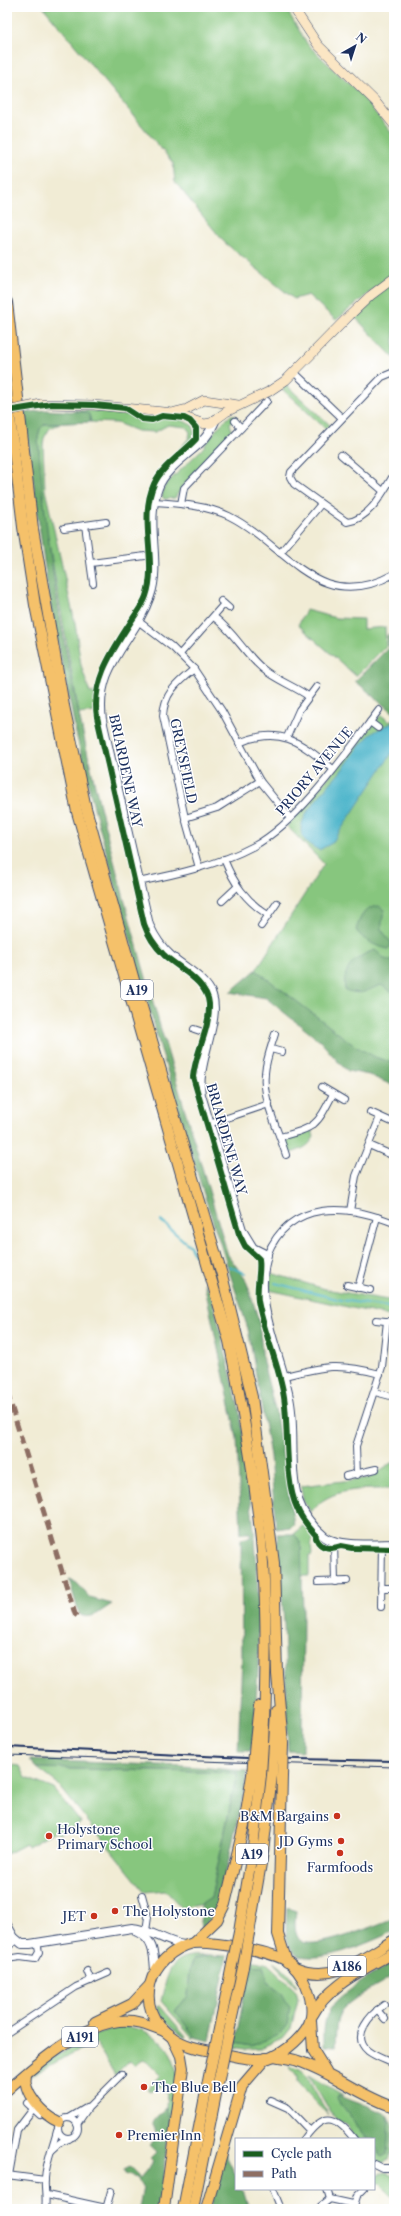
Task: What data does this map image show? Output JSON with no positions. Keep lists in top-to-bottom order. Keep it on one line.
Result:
{"streets":{"main road":["A19","A186","A191"],"street":["GREYSFIELD","BRIARDENE WAY","PRIORY AVENUE"]},"crossings":[["GREYSFIELD","PRIORY AVENUE"],["BRIARDENE WAY","PRIORY AVENUE"],["A186","A191"]],"places":["B&M Bargains","Holystone Primary School","JD Gyms","Farmfoods","The Holystone","JET","The Blue Bell","Premier Inn"],"legend":["Cycle path","Path"],"north":"top right"}
